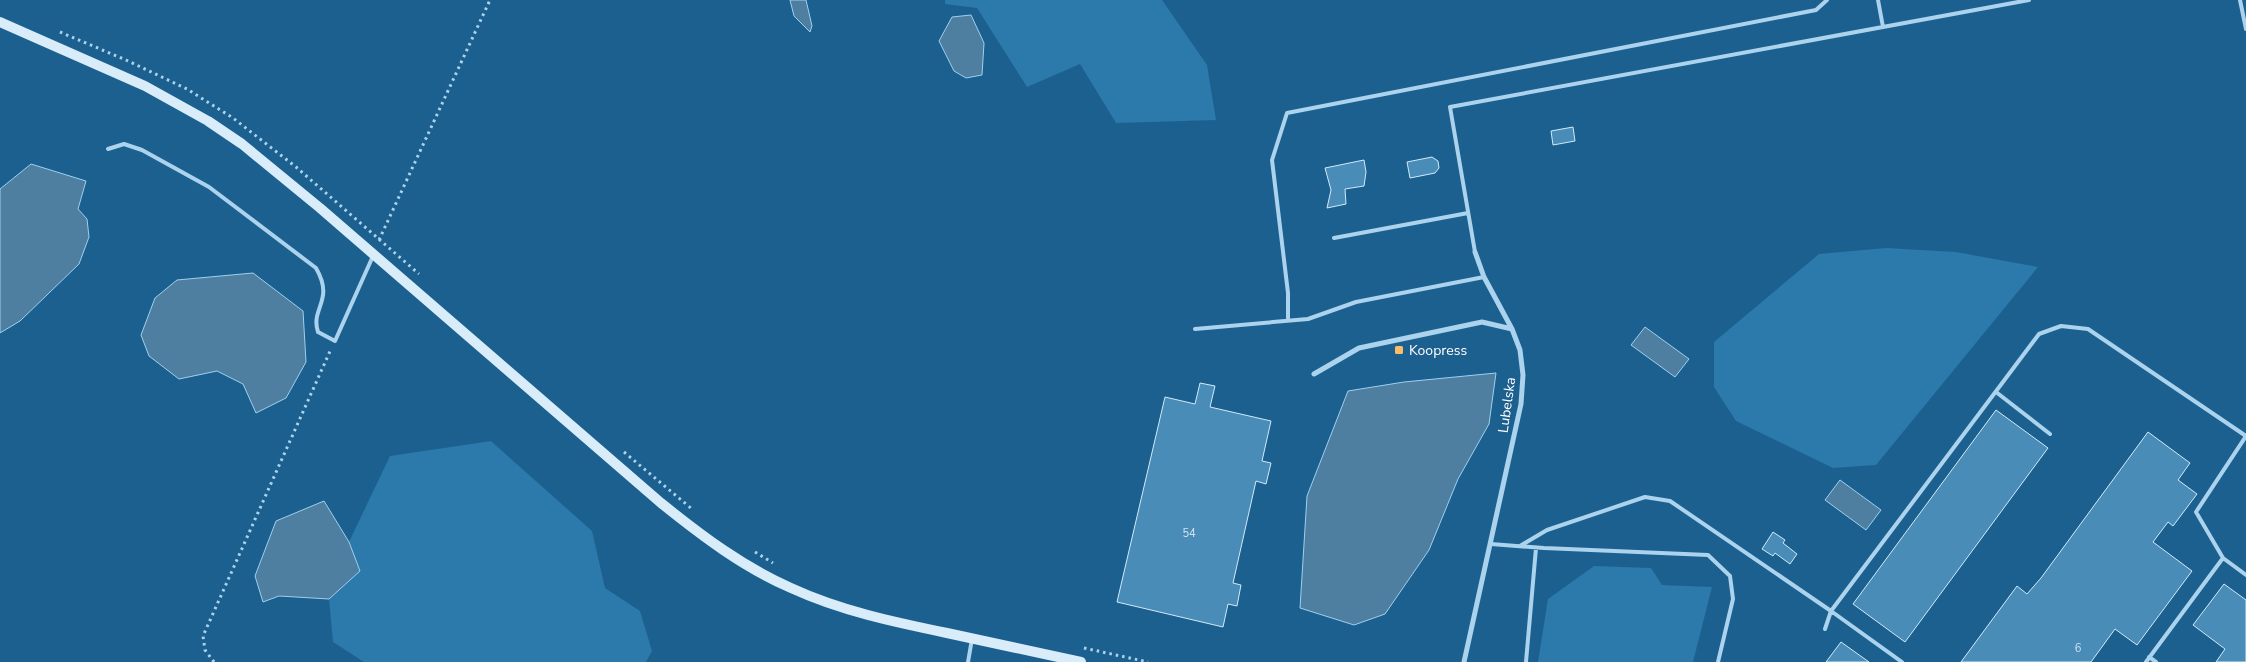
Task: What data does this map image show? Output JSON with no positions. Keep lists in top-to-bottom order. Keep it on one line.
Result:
{"streets":{"street":["Lubelska"]},"places":{"transit":["Koopress"]},"house_numbers":["54","6"]}
